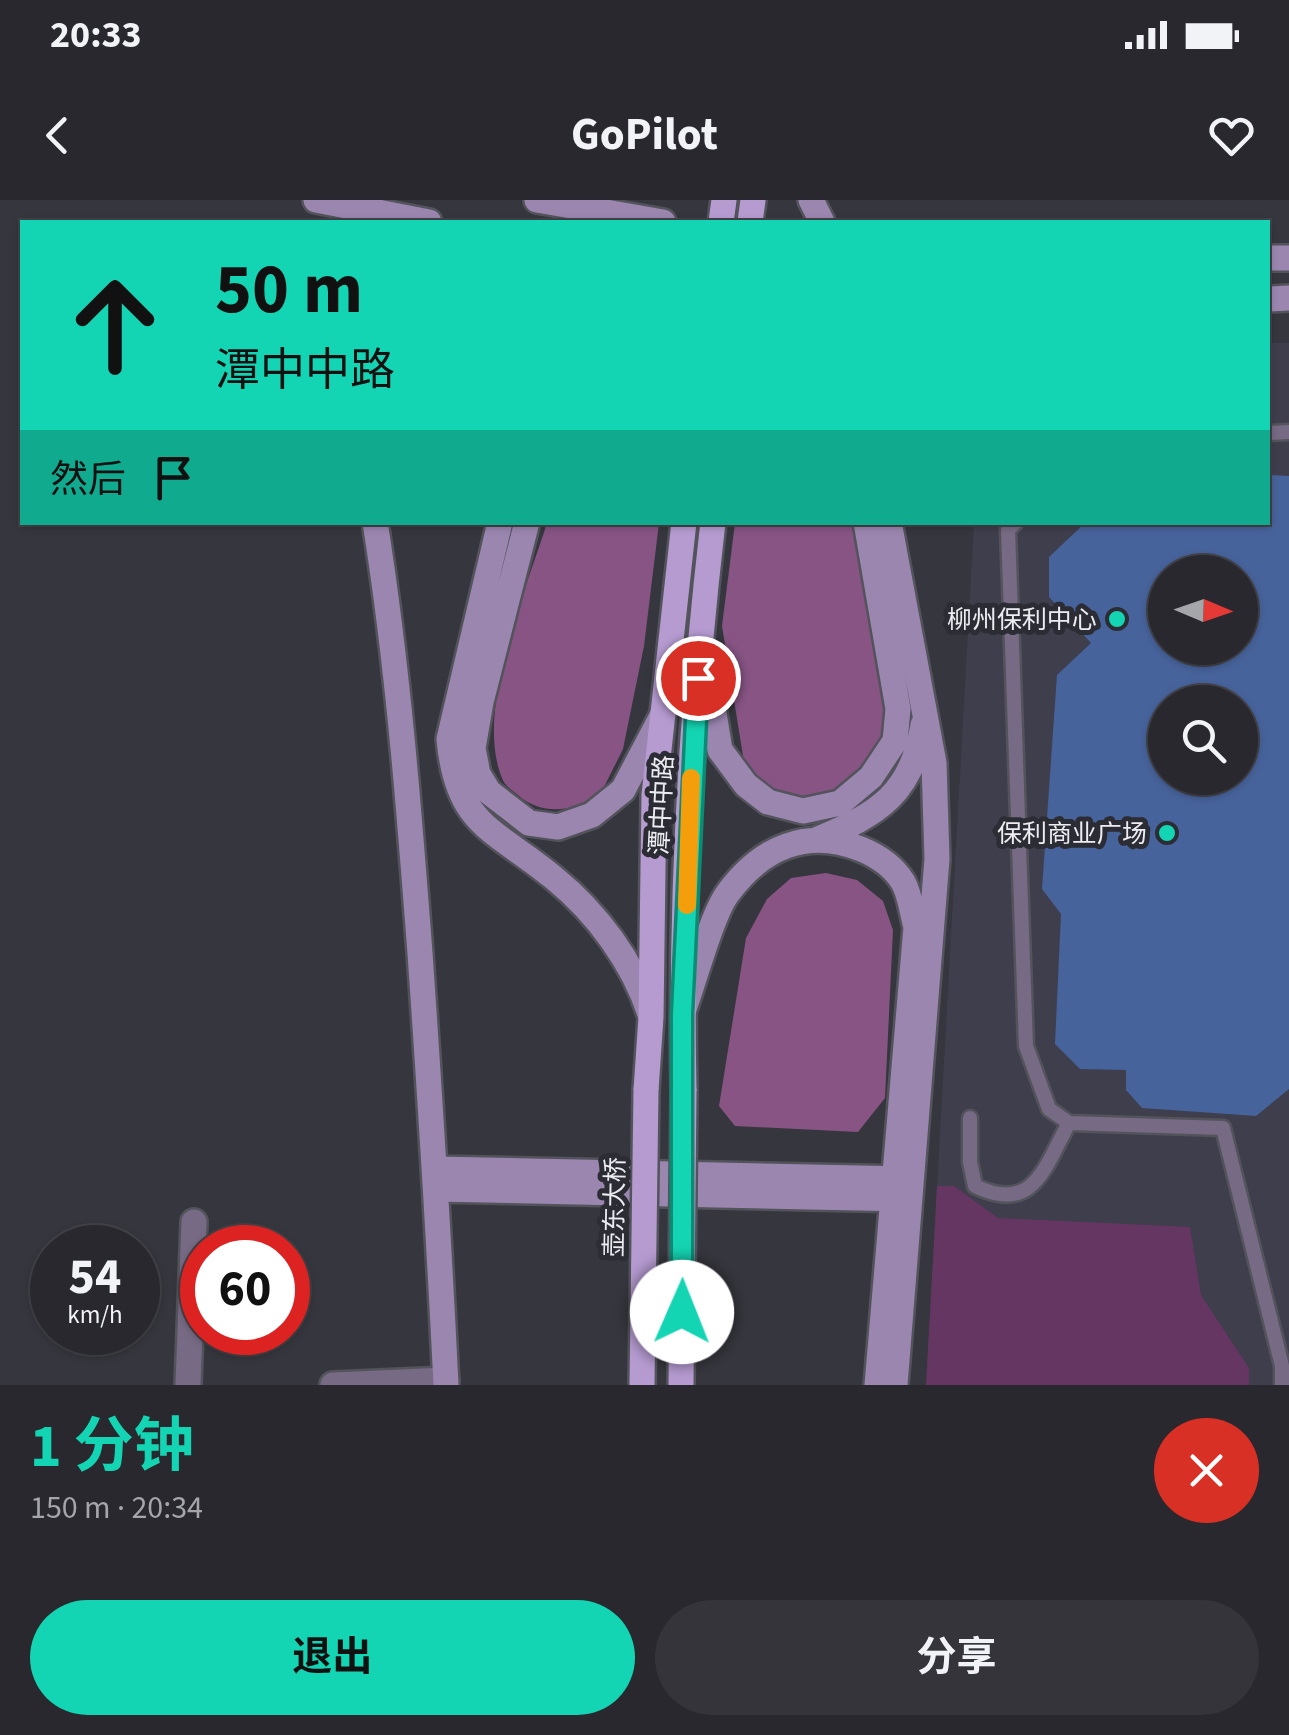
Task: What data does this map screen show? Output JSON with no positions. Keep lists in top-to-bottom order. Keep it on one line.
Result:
{"streets":{"main road":["潭中中路","壶东大桥"]},"crossings":[["潭中中路","壶东大桥"]],"places":["柳州保利中心","保利商业广场"],"north":"right","page":{"status":"20:33","header":"GoPilot","turn":["50 m","潭中中路"],"then":"然后","speed":"54 km/h","limit":"60","heading":["1 分钟","150 m · 20:34"],"buttons":["退出","分享"]}}
